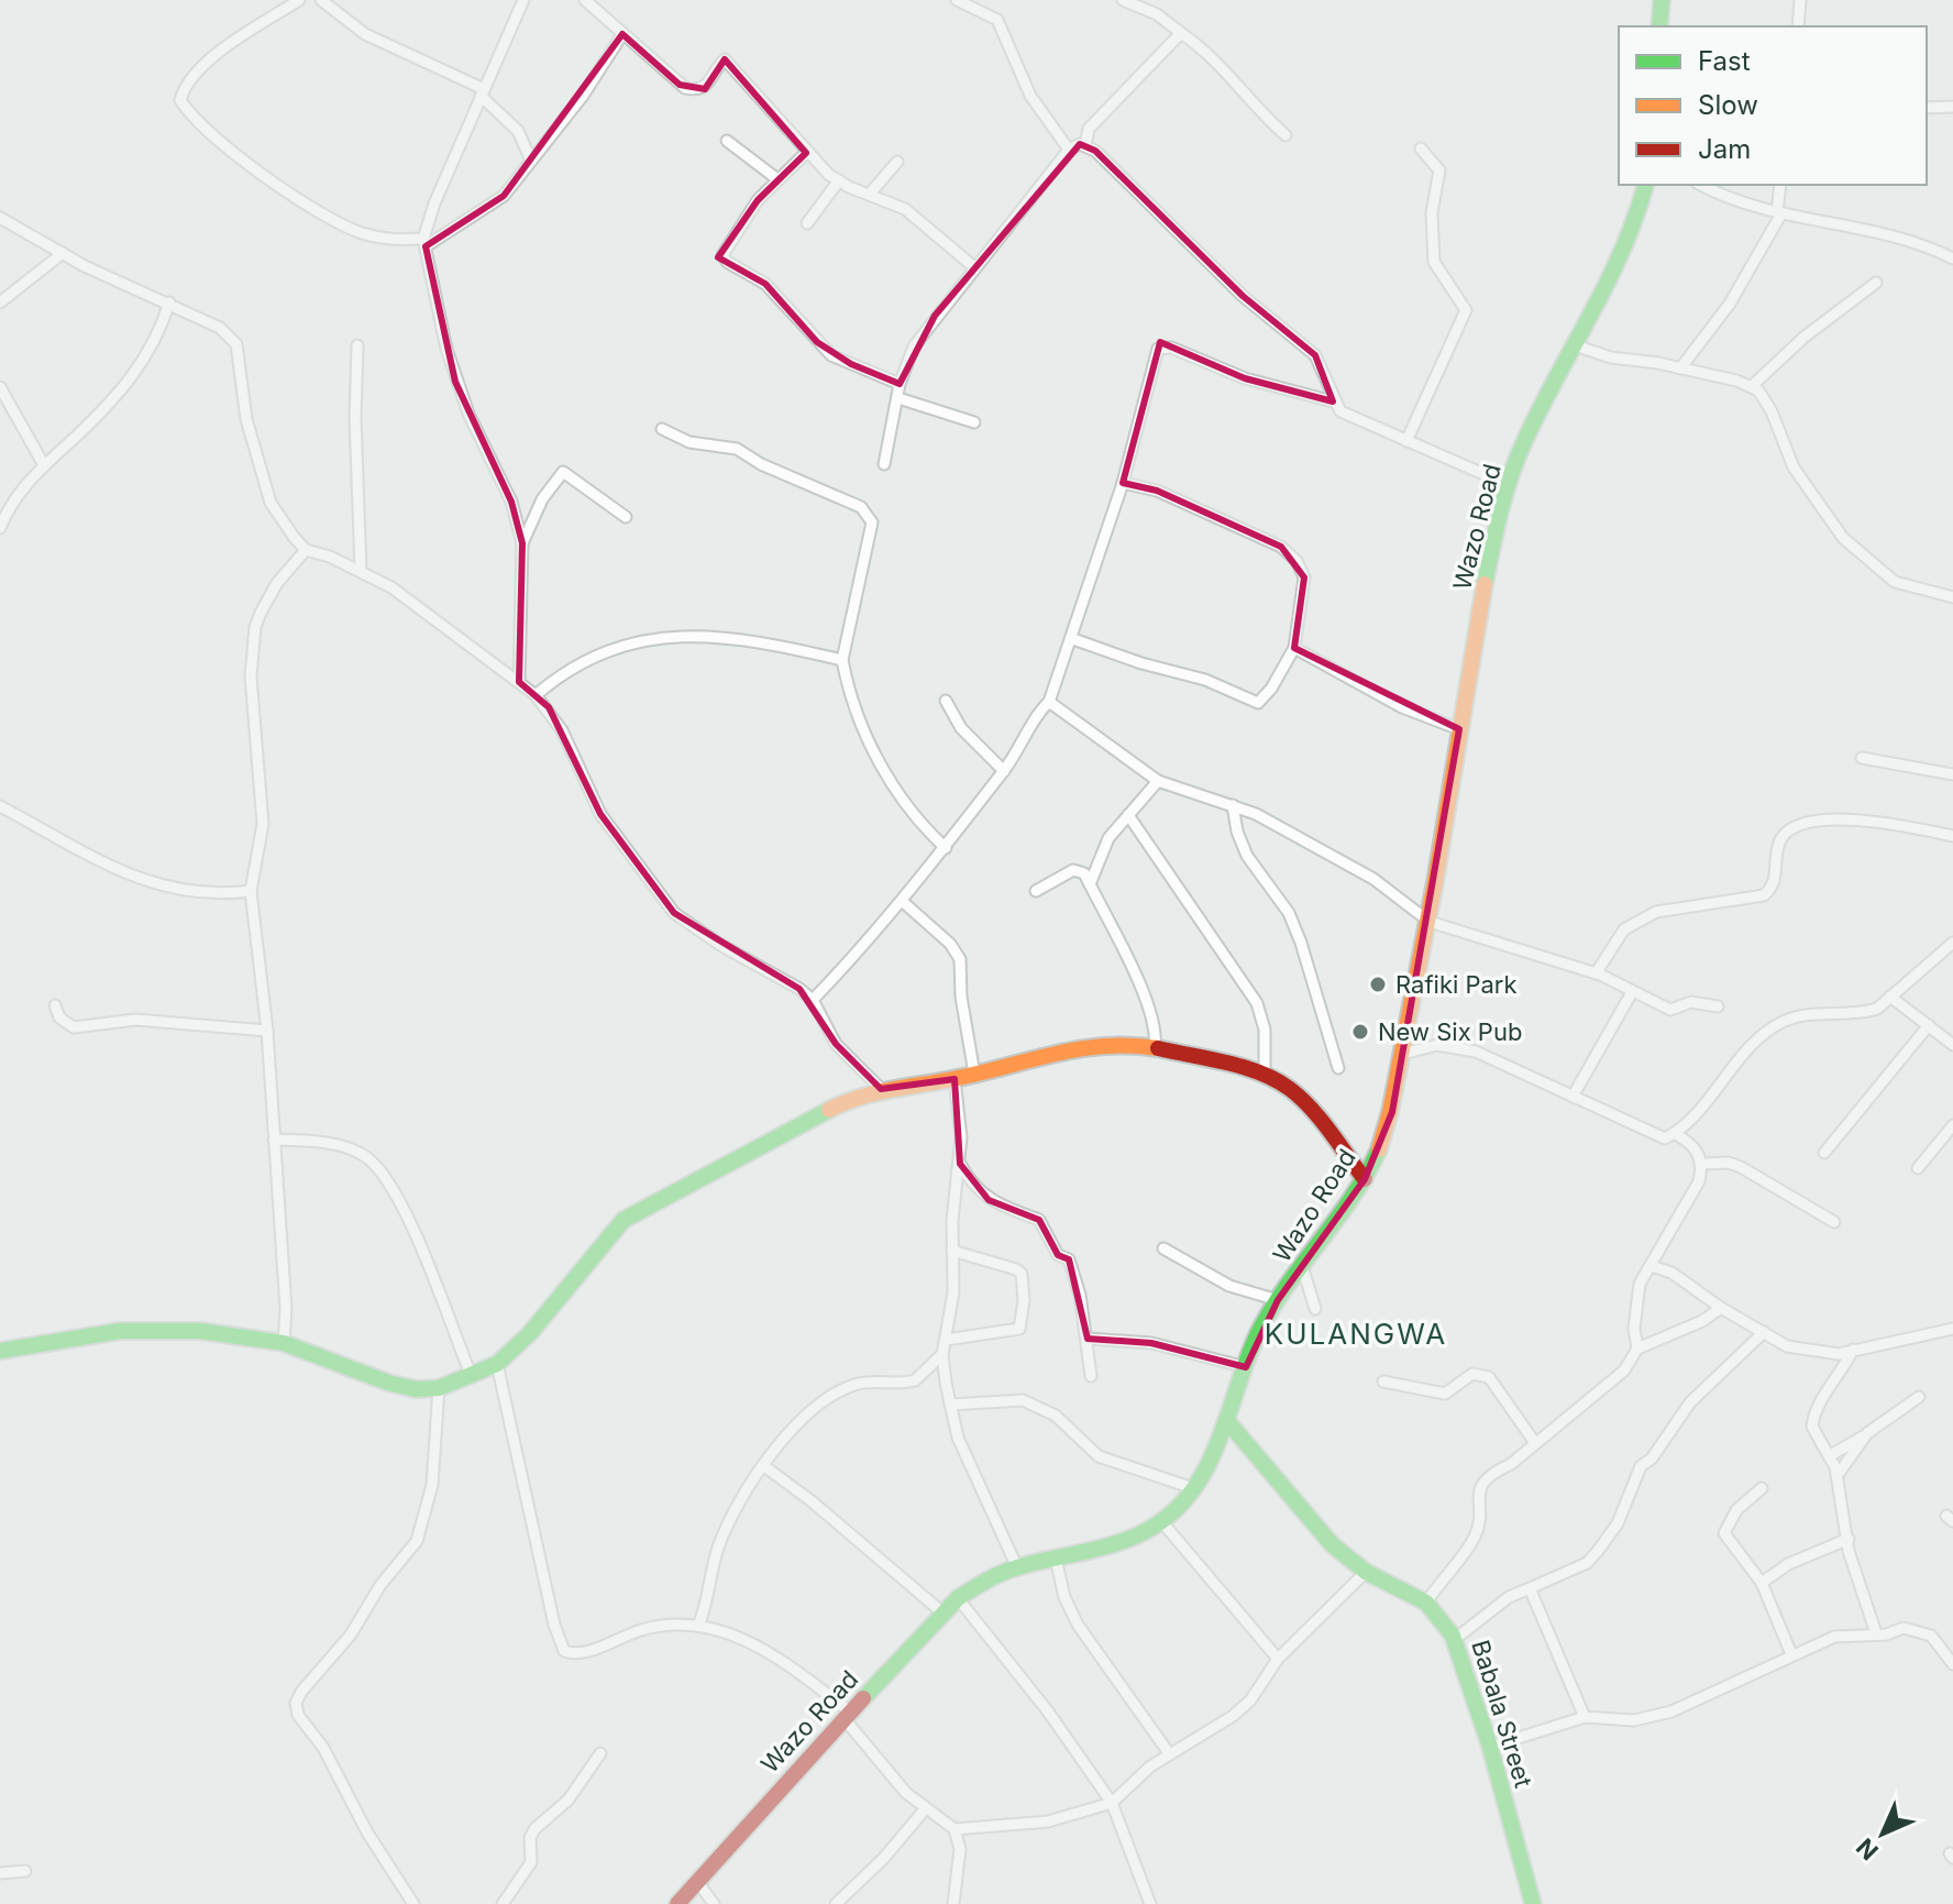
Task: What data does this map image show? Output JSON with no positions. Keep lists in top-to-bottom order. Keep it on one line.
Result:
{"streets":{"street":["Wazo Road","Babala Street"]},"crossings":[["Wazo Road","Babala Street"]],"districts":["KULANGWA"],"places":["Rafiki Park","New Six Pub"],"legend":["Fast","Slow","Jam"],"north":"bottom left"}
